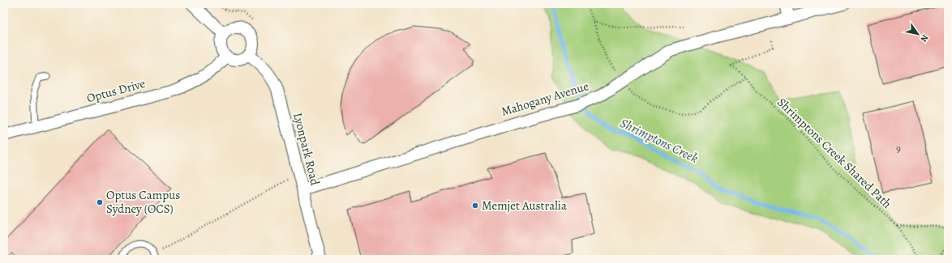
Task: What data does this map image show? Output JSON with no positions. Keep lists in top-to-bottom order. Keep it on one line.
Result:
{"streets":{"street":["Optus Drive","Mahogany Avenue","Lyonpark Road"],"path":["Shrimptons Creek Shared Path"]},"crossings":[["Optus Drive","Lyonpark Road"],["Mahogany Avenue","Lyonpark Road"]],"water":["Shrimptons Creek"],"places":["Optus Campus Sydney (OCS)","Memjet Australia"],"house_numbers":["9"],"north":"bottom right"}
